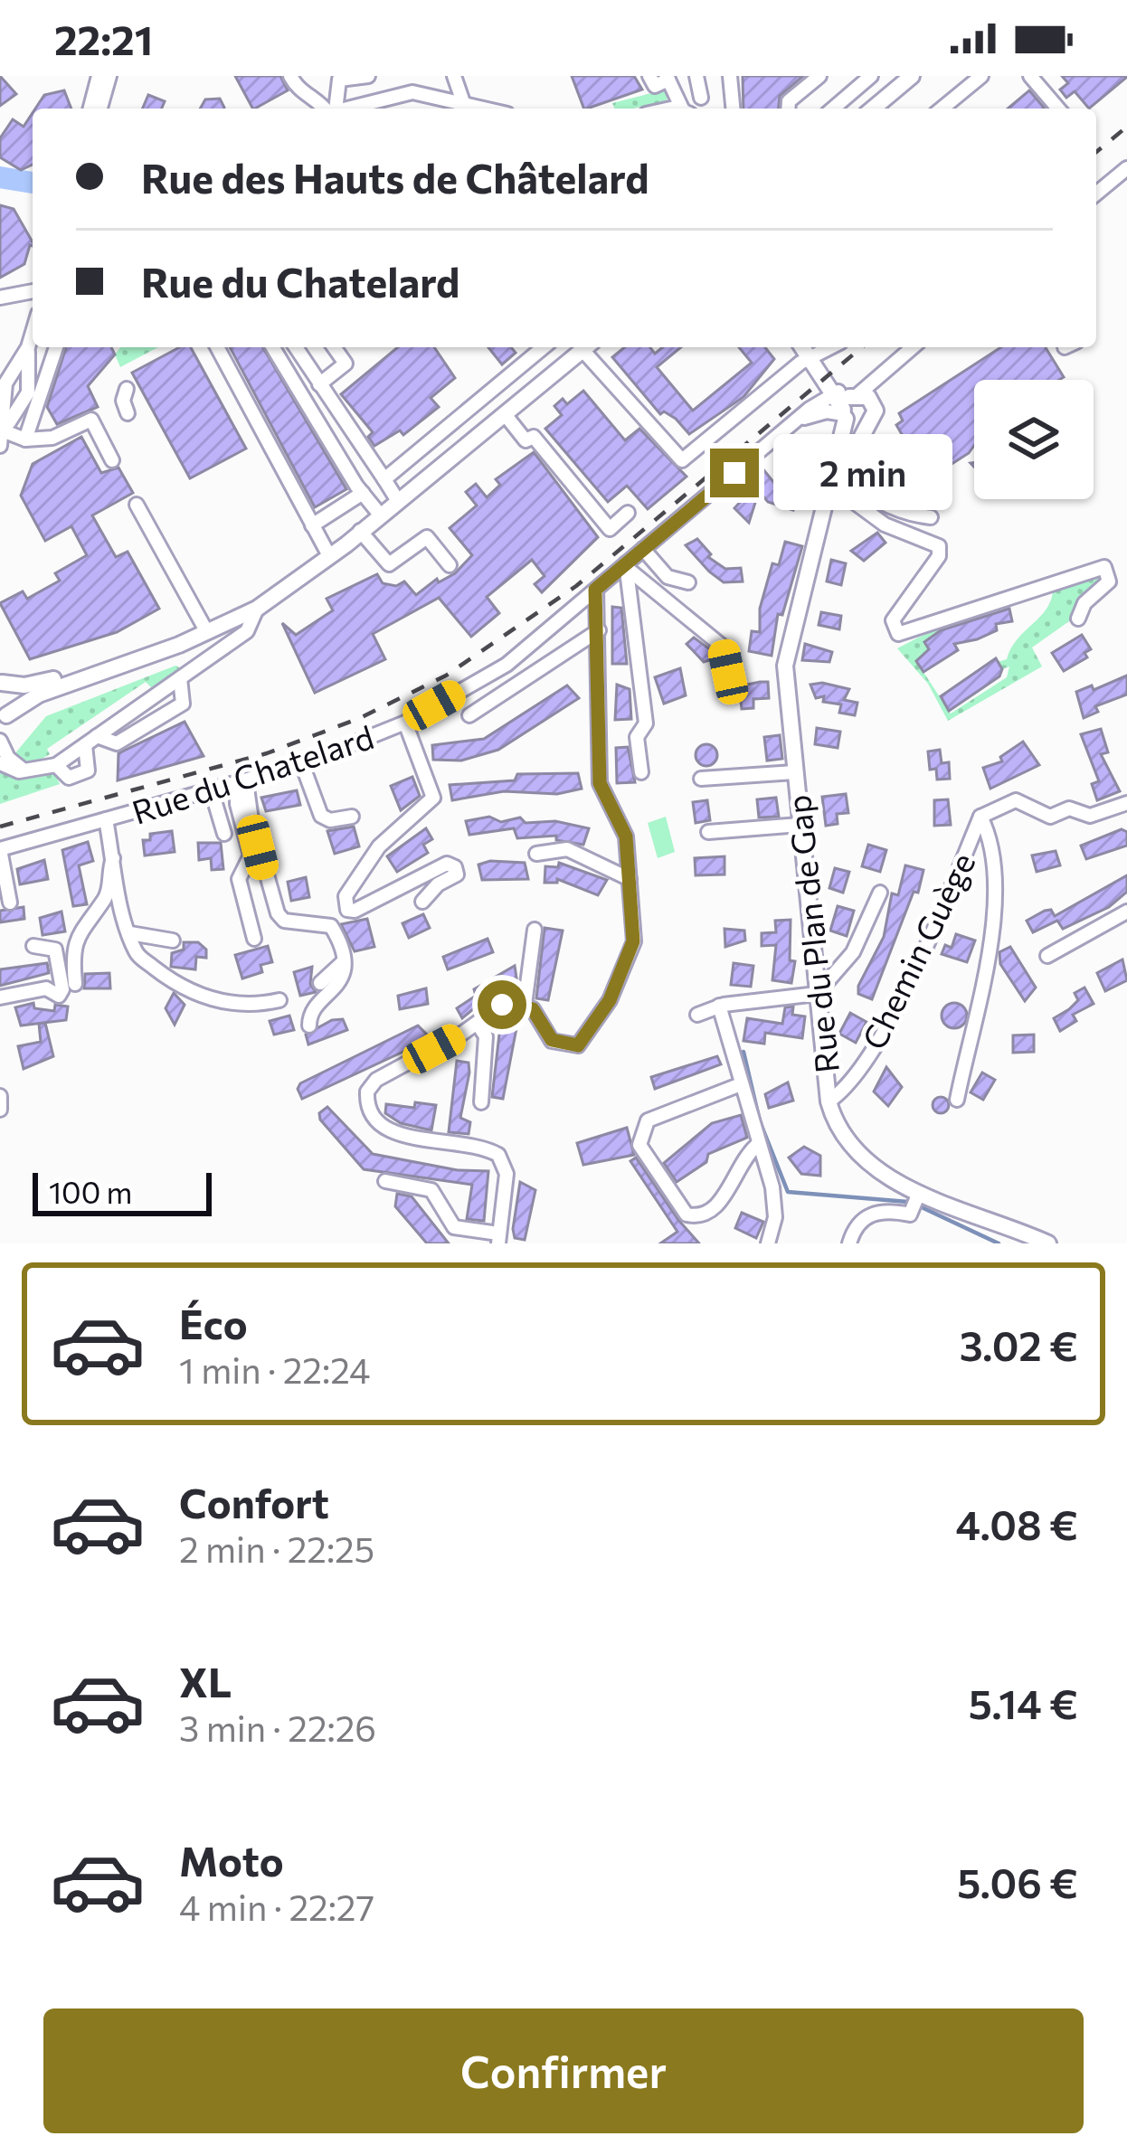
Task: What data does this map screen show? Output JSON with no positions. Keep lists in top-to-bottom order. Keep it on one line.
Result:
{"streets":{"main road":["Rue du Plan de Gap"],"street":["Rue du Chatelard","Chemin Guège"]},"crossings":[["Rue du Plan de Gap","Chemin Guège"]],"scale_bar":"100 m","page":{"status":"22:21","banner":["Rue des Hauts de Châtelard","Rue du Chatelard"],"bubble":"2 min","scale":"100 m","list":[{"name":"Éco","note":"1 min · 22:24","value":"3.02 €"},{"name":"Confort","note":"2 min · 22:25","value":"4.08 €"},{"name":"XL","note":"3 min · 22:26","value":"5.14 €"},{"name":"Moto","note":"4 min · 22:27","value":"5.06 €"}],"buttons":"Confirmer"}}
